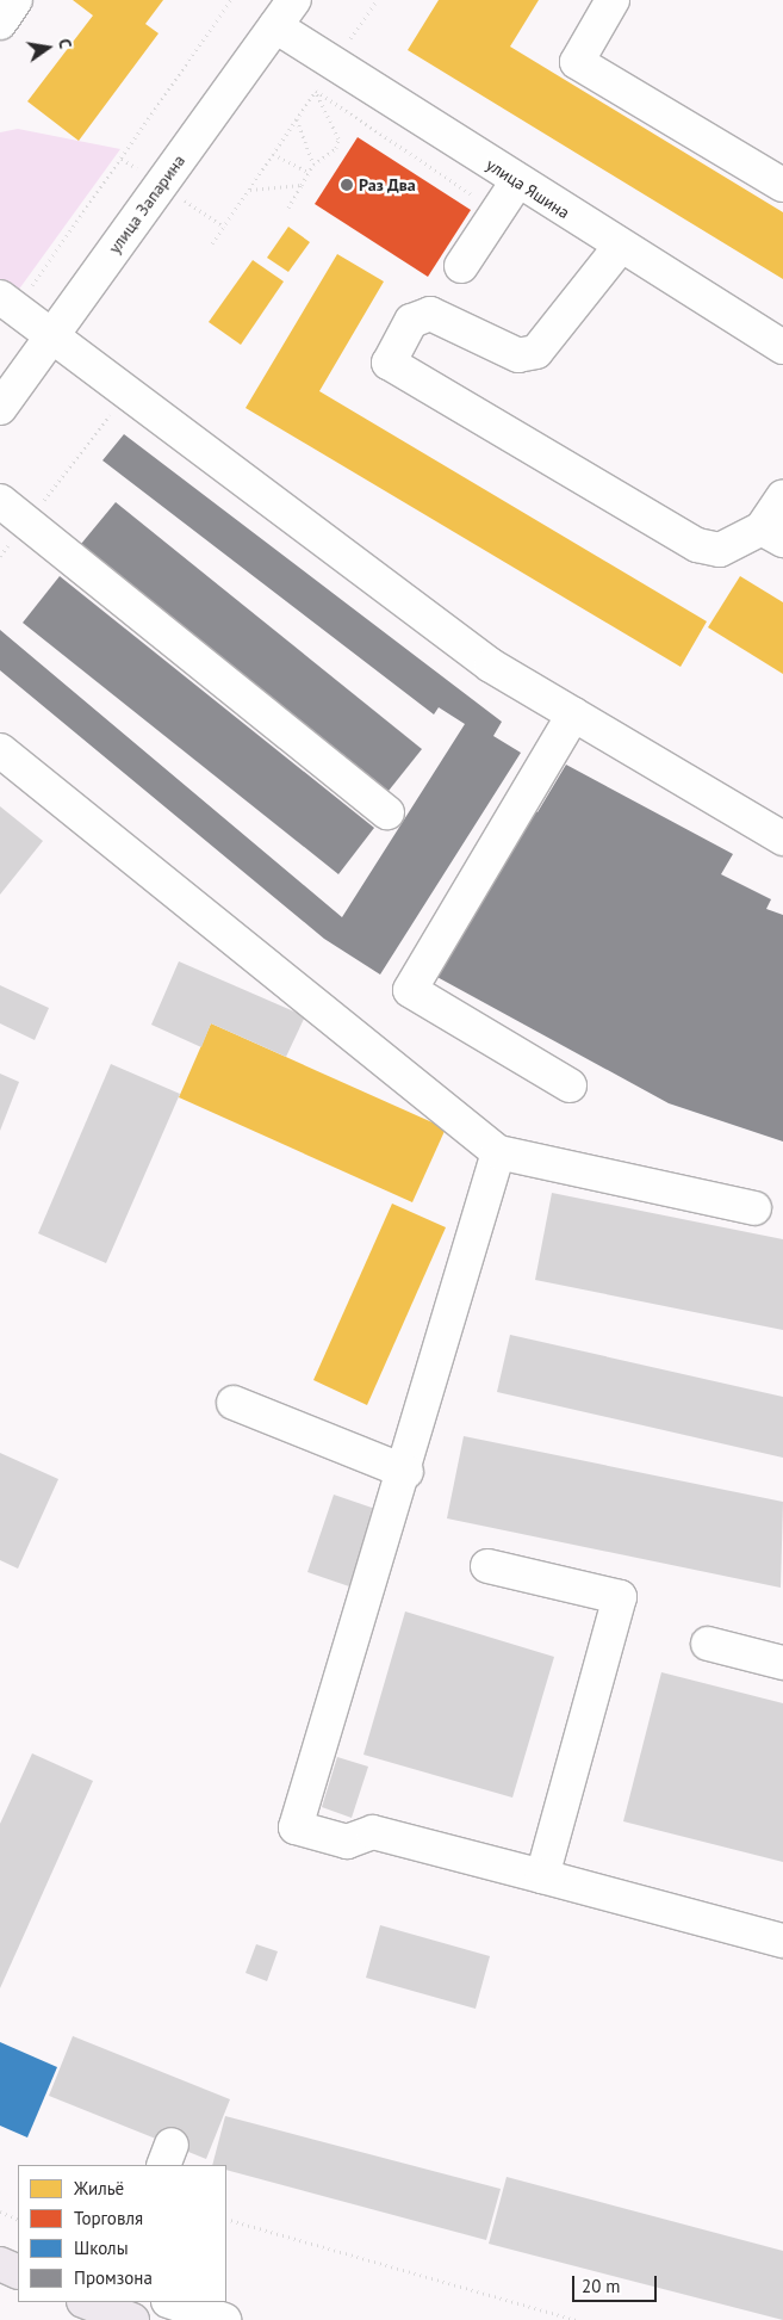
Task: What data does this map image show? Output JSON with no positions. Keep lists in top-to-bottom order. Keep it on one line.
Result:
{"streets":{"street":["улица Яшина","улица Запарина"]},"crossings":[["улица Яшина","улица Запарина"]],"places":["Раз Два"],"legend":["Жильё","Торговля","Школы","Промзона"],"scale_bar":"20 m","north":"right"}
